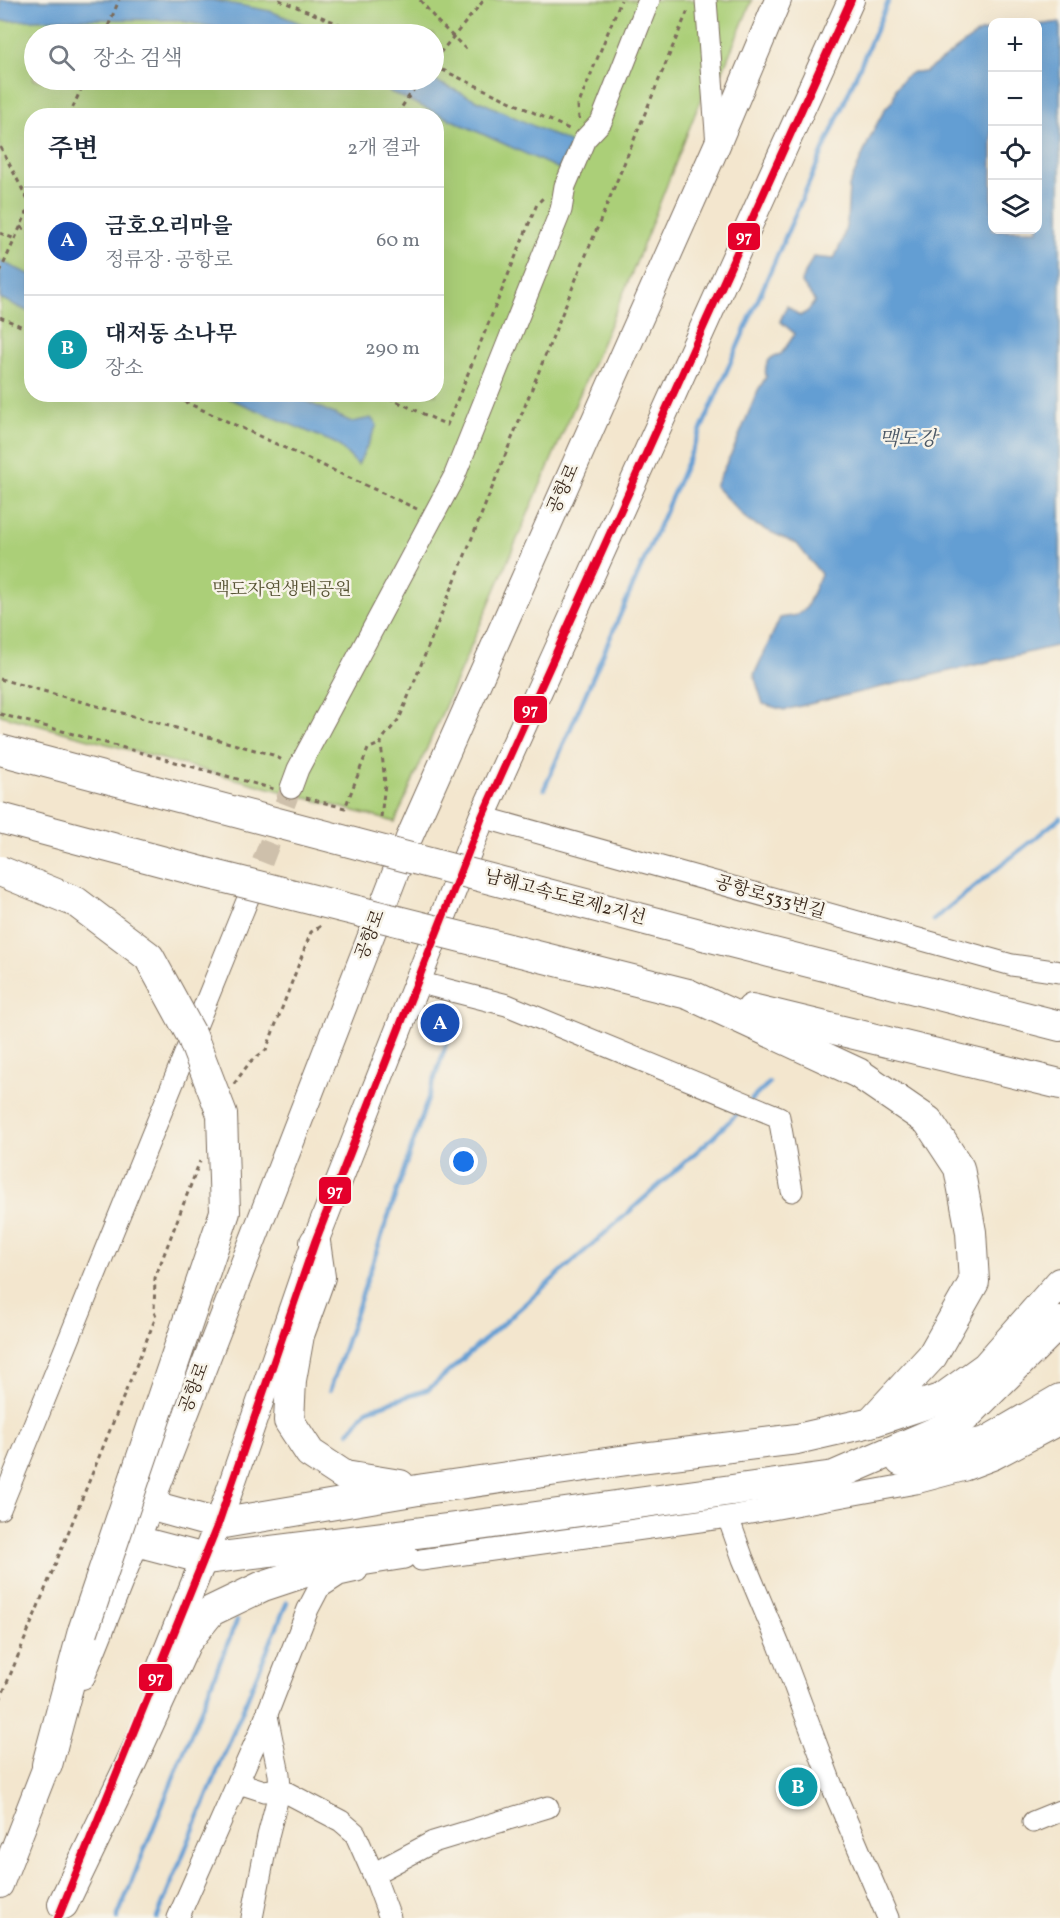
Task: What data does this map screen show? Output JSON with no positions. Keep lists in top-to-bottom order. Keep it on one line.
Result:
{"streets":{"highway":["남해고속도로제2지선"],"main road":["공항로"],"street":["공항로533번길"]},"water":["맥도강"],"parks":["맥도자연생태공원"],"lines":["transit line 97"],"page":{"map_buttons":["+","−"],"search":"장소 검색","heading":["주변","2개 결과"],"list":[{"mark":"A","name":"금호오리마을","note":"정류장 · 공항로","value":"60 m"},{"mark":"B","name":"대저동 소나무","note":"장소","value":"290 m"}],"pins":["A","B"]}}
